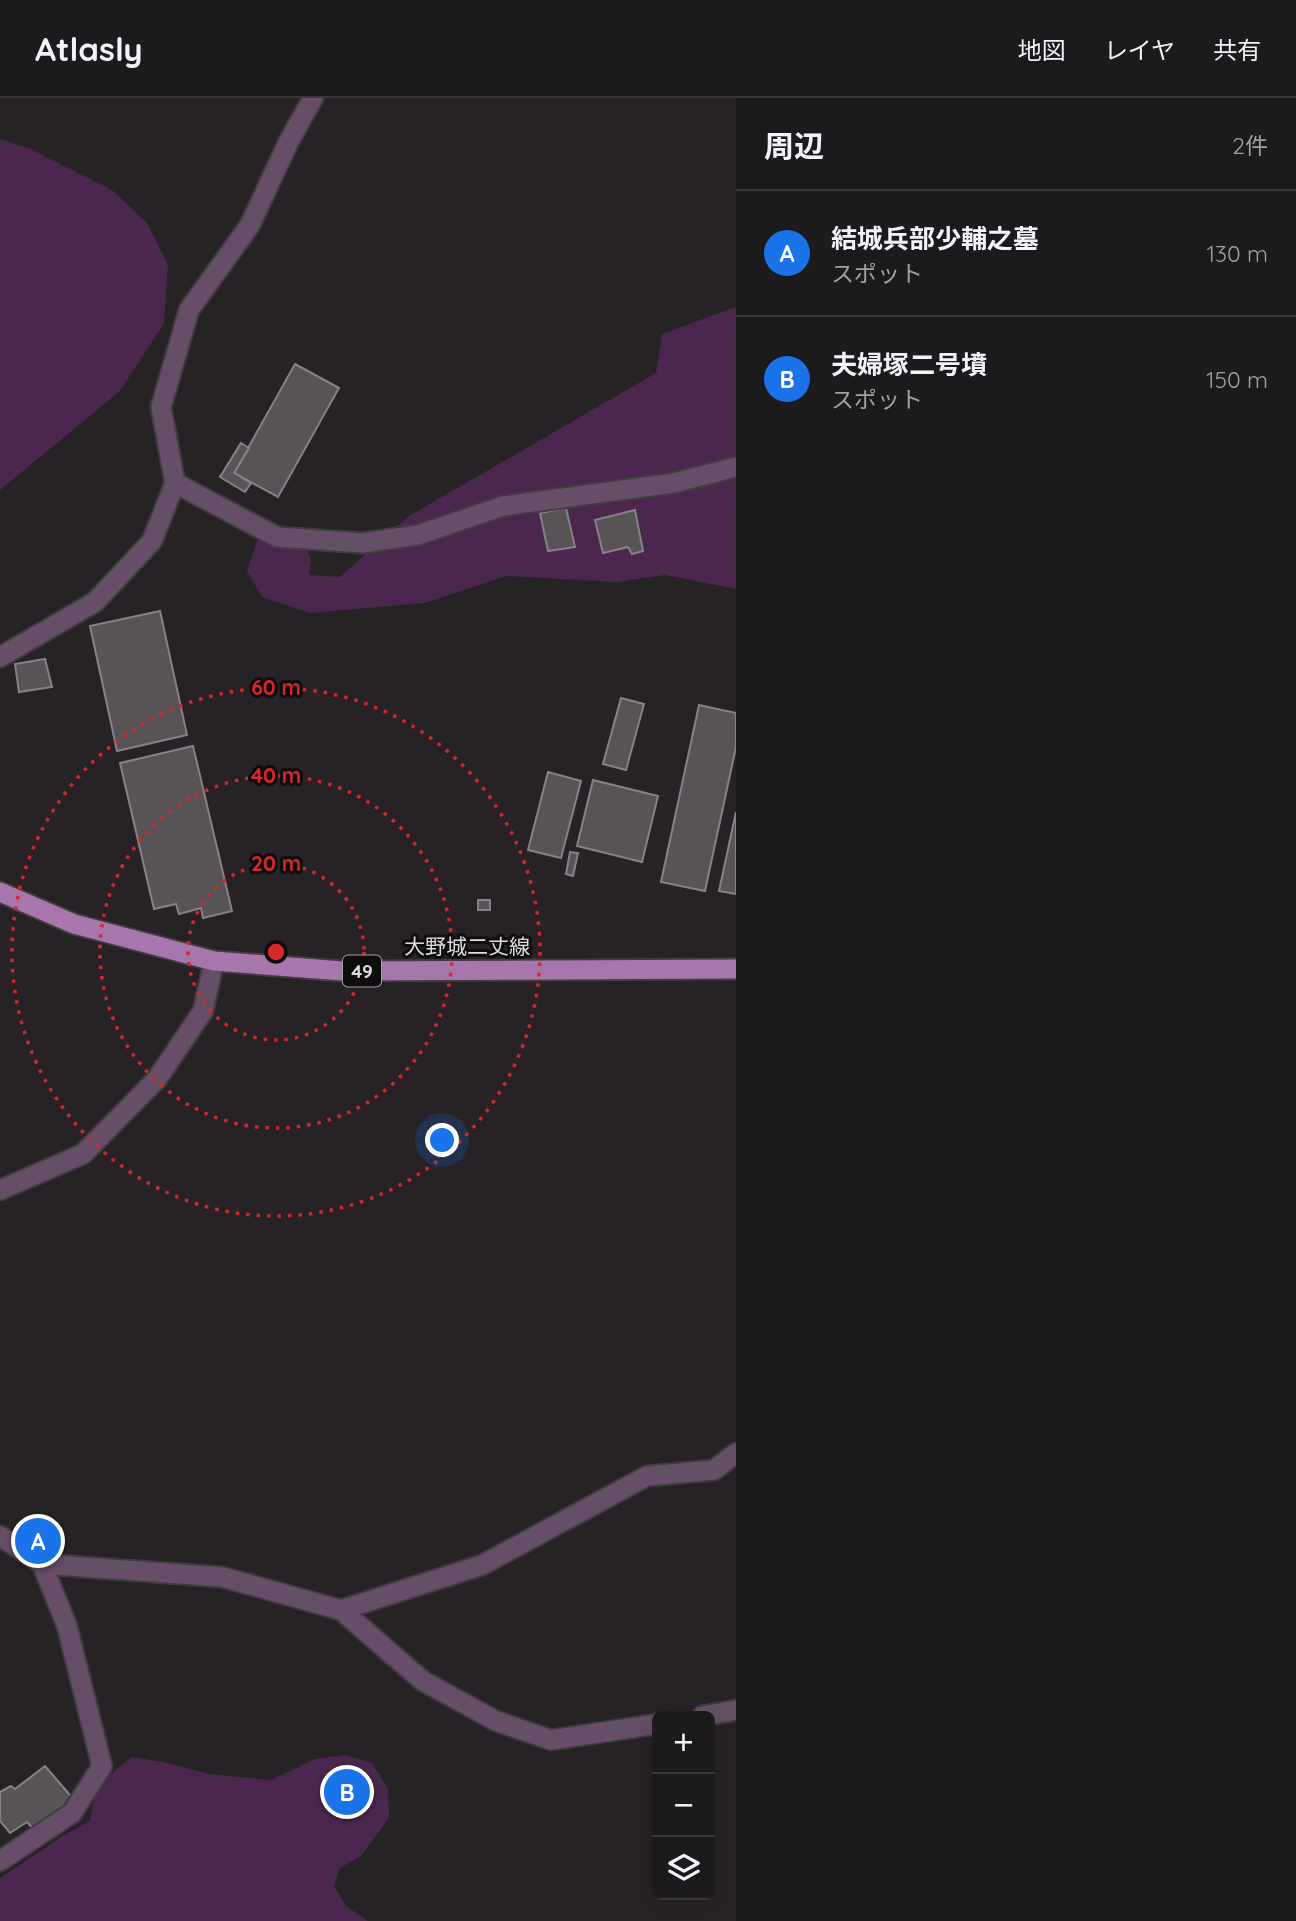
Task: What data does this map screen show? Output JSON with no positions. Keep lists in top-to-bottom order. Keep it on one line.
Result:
{"streets":{"main road":["大野城二丈線","49"]},"page":{"header":"Atlasly","nav":["地図","レイヤ","共有"],"heading":["周辺","2件"],"list":[{"mark":"A","name":"結城兵部少輔之墓","note":"スポット","value":"130 m"},{"mark":"B","name":"夫婦塚二号墳","note":"スポット","value":"150 m"}],"pins":["A","B"],"map_buttons":["+","−"]},"rings":["60 m","40 m","20 m"]}
